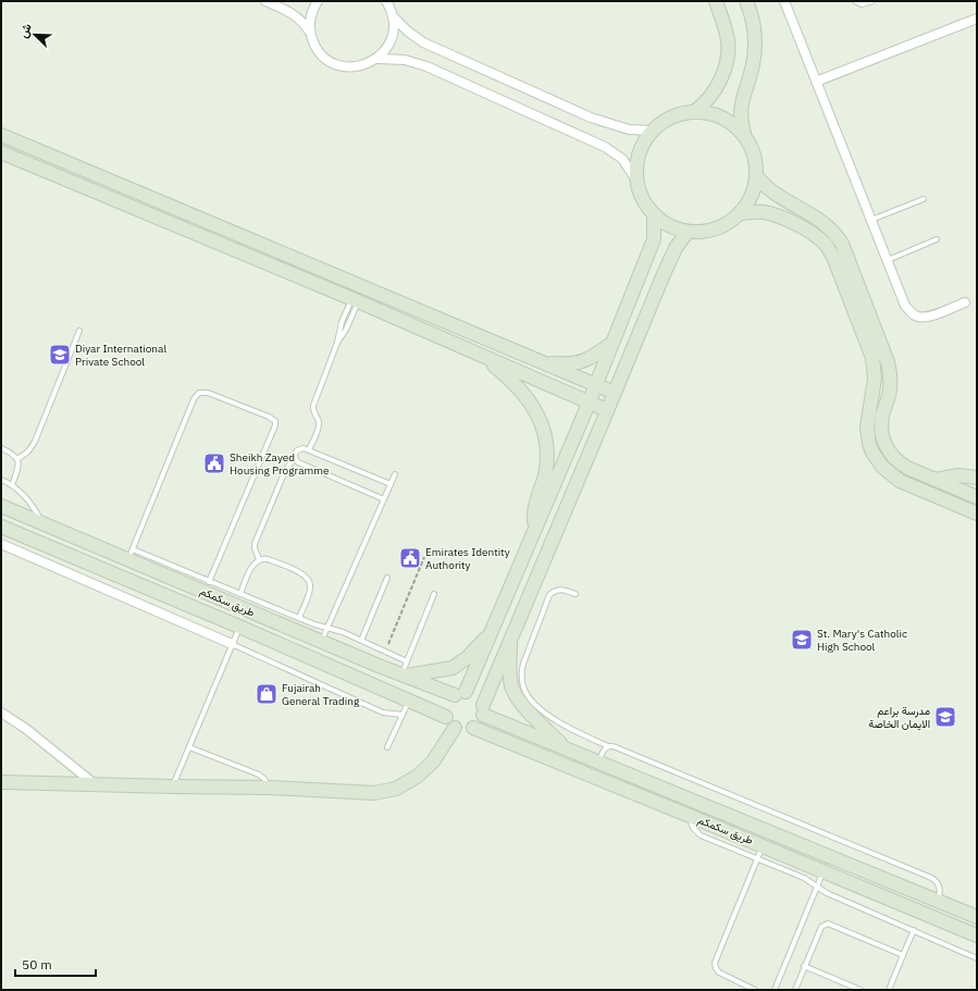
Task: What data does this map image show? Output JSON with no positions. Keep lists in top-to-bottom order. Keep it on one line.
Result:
{"streets":{"street":["طريق سكمكم"]},"places":{"school or university":["Diyar International Private School","St. Mary's Catholic High School","مدرسة براعم الايمان الخاصة"],"public building":["Sheikh Zayed Housing Programme","Emirates Identity Authority"],"shop":["Fujairah General Trading"]},"scale_bar":"50 m","north":"top left"}
